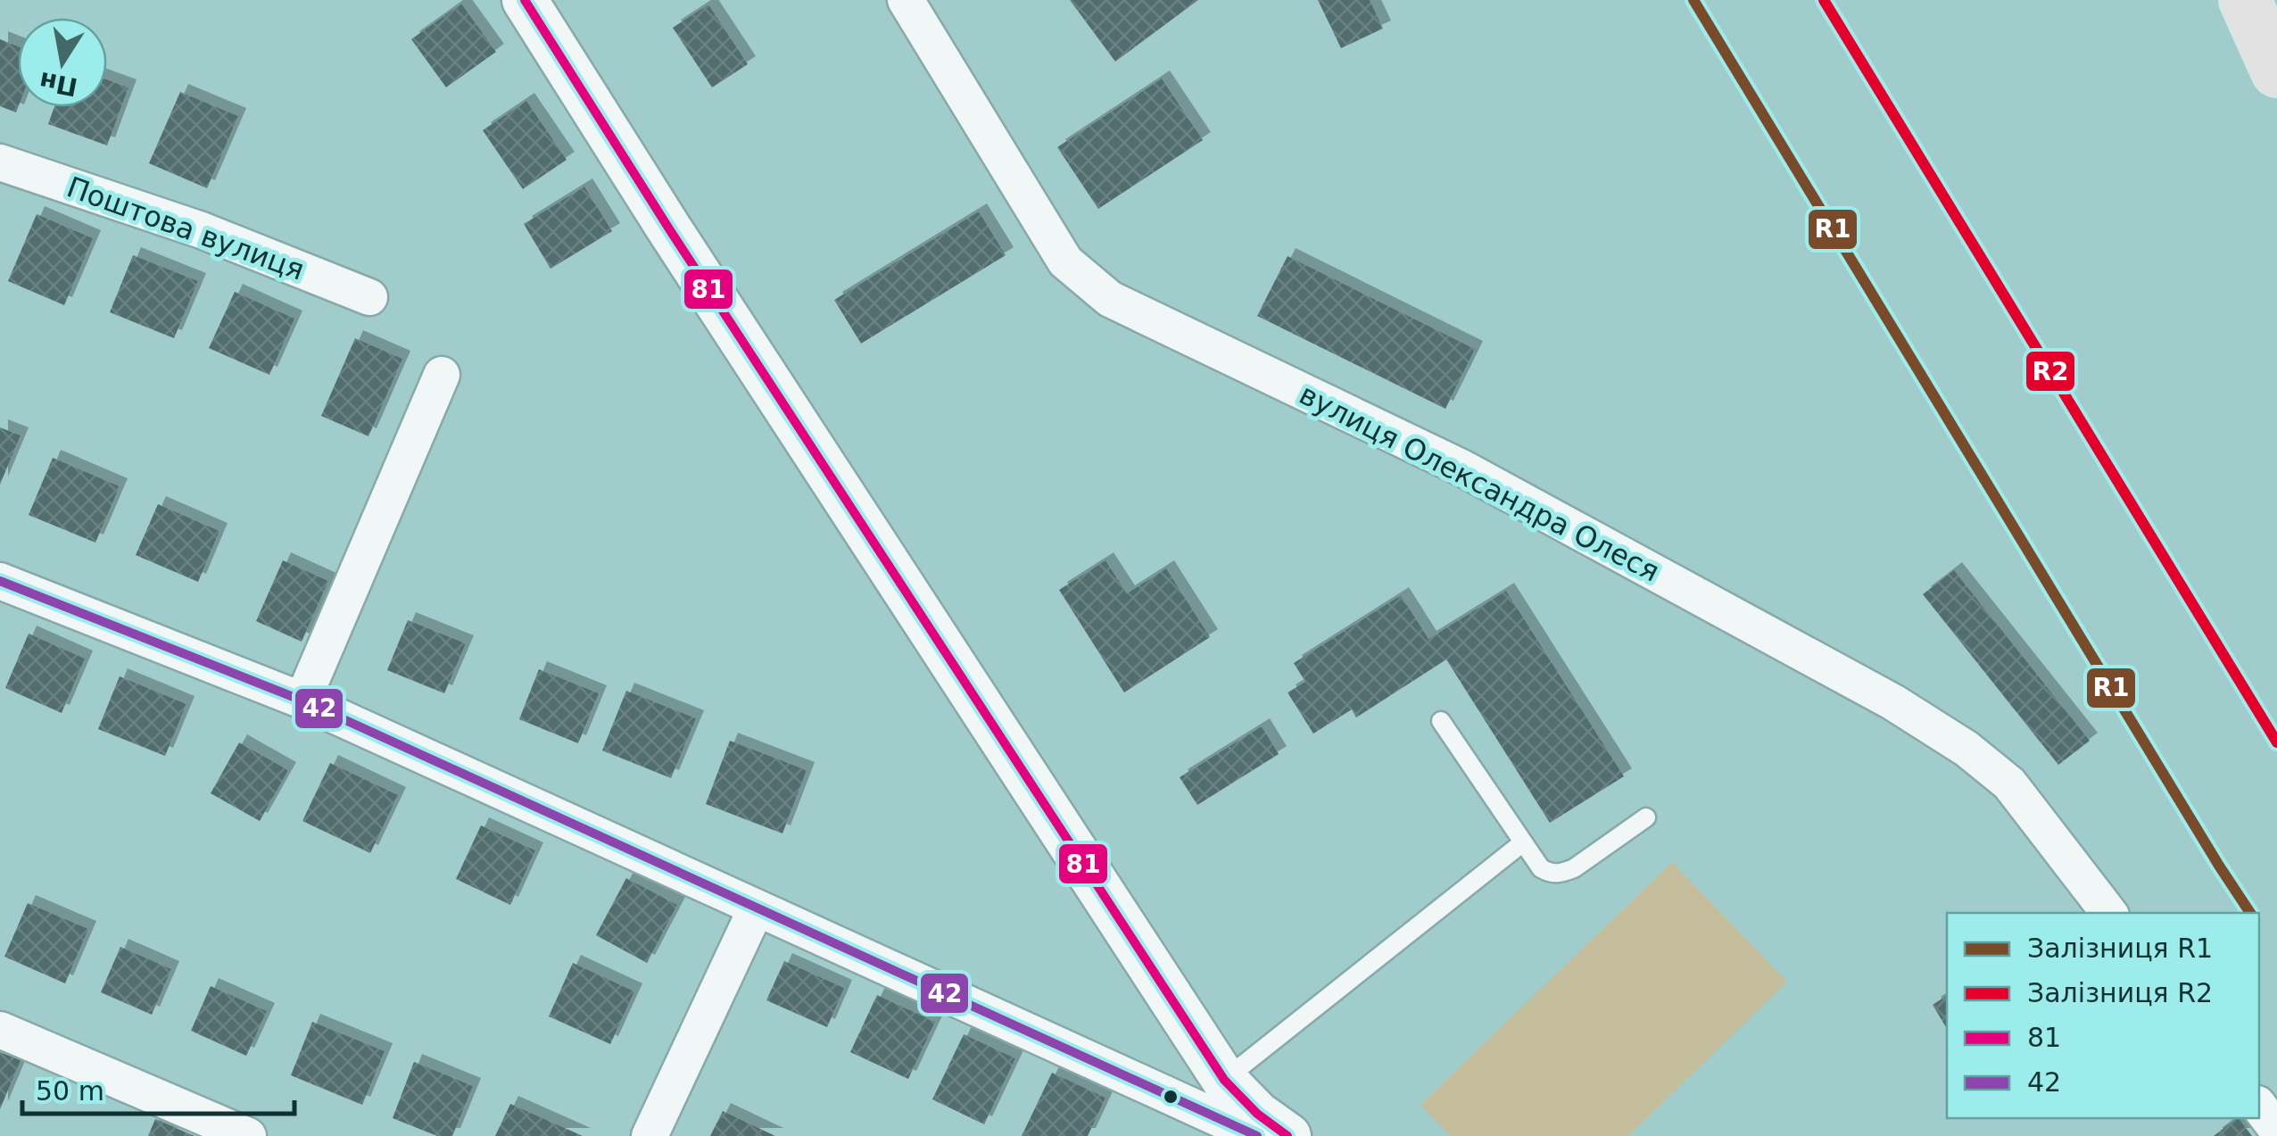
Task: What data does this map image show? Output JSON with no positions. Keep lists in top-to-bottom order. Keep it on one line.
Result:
{"streets":{"street":["Поштова вулиця","вулиця Олександра Олеся"]},"lines":["rail line R1","rail line R2","transit line 81","transit line 42"],"legend":["Залізниця R1","Залізниця R2","81","42"],"scale_bar":"50 m","north":"bottom"}
